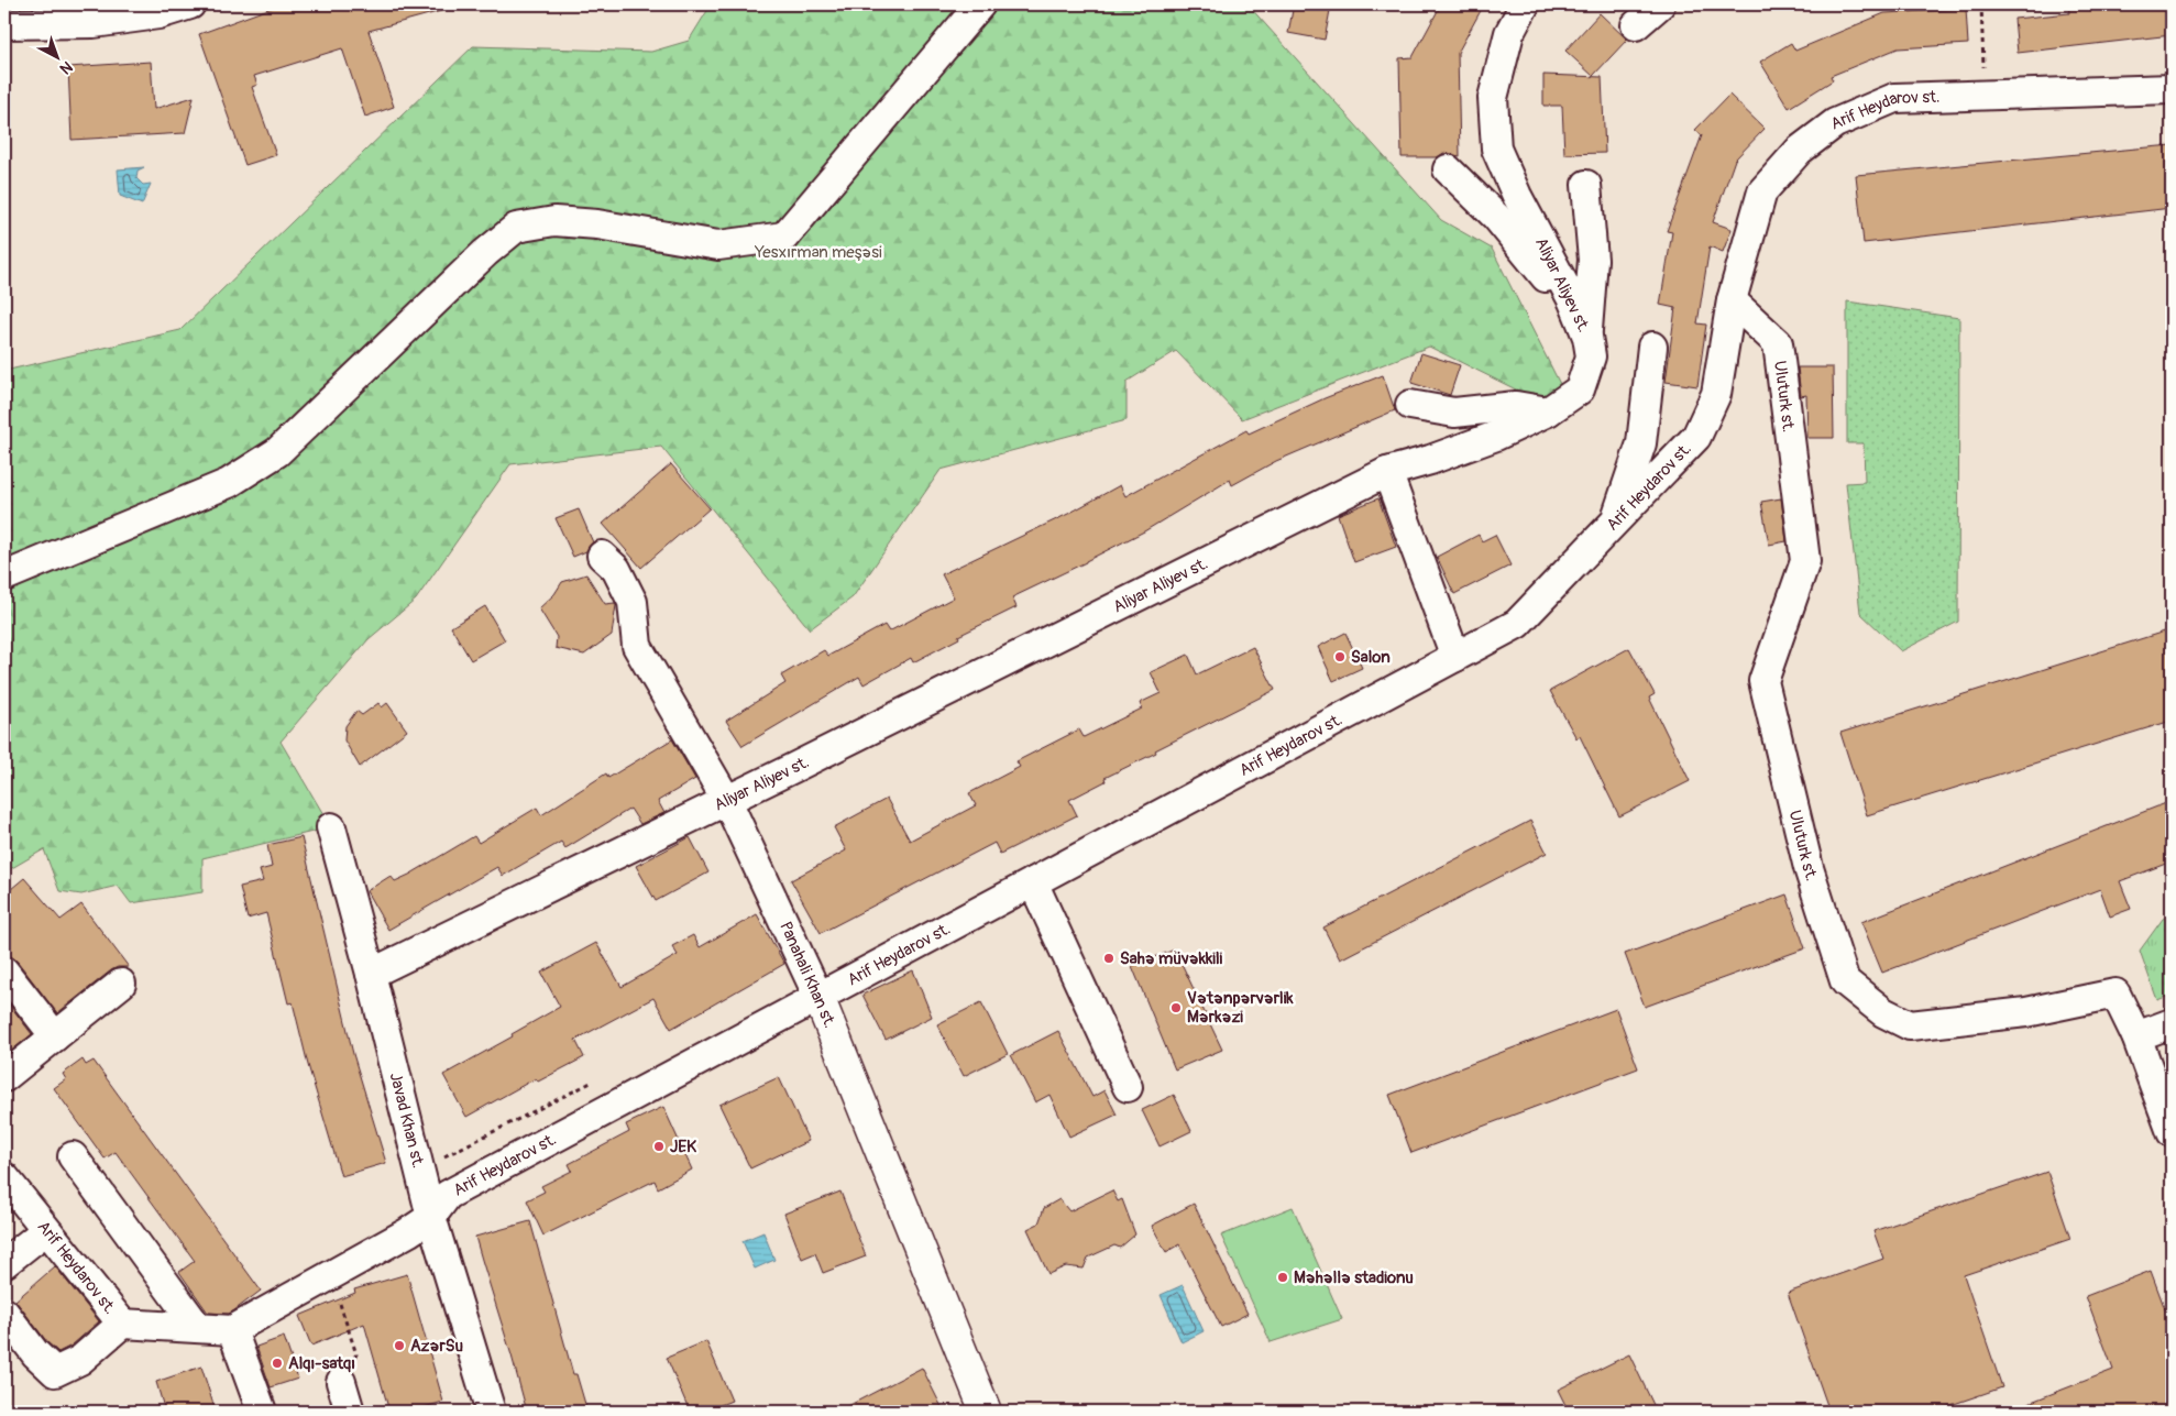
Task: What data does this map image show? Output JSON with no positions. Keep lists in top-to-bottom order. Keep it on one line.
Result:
{"streets":{"main road":["Panahali Khan st."],"street":["Arif Heydarov st.","Aliyar Aliyev st.","Uluturk st.","Javad Khan st."]},"crossings":[["Arif Heydarov st.","Uluturk st."],["Arif Heydarov st.","Panahali Khan st."],["Arif Heydarov st.","Javad Khan st."],["Aliyar Aliyev st.","Panahali Khan st."],["Aliyar Aliyev st.","Javad Khan st."]],"parks":["Yesxırman meşəsi"],"places":["Salon","Sahə müvəkkili","Vətənpərvərlik Mərkəzi","JEK","Məhəllə stadionu","AzərSu","Alqı-satqı"],"north":"bottom right"}
